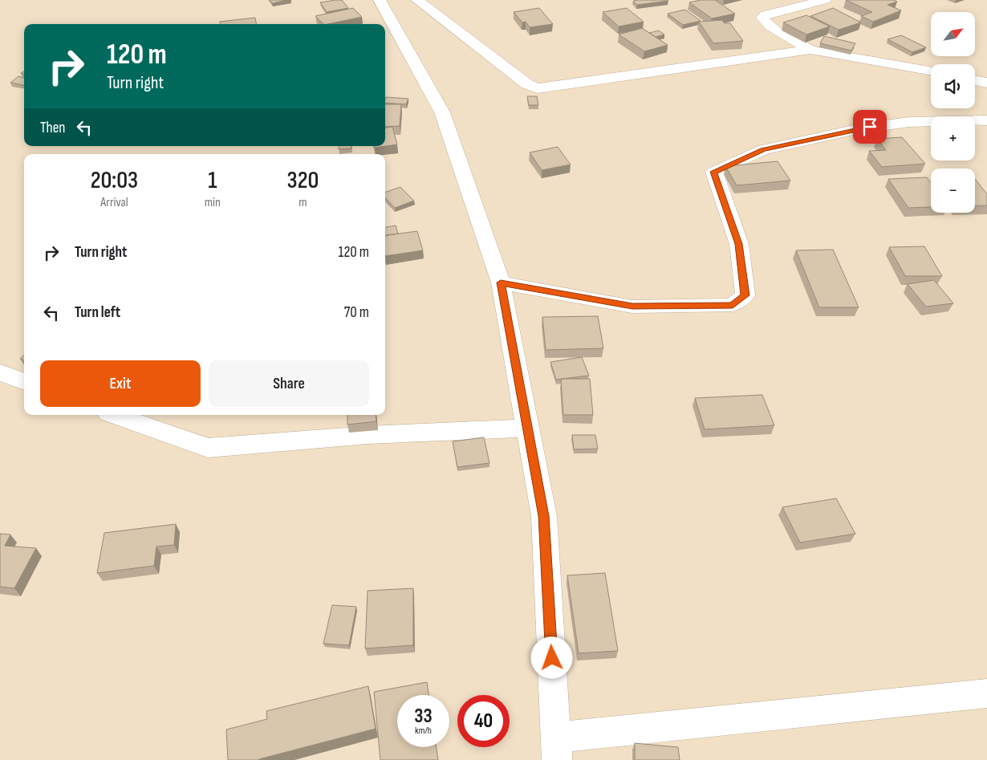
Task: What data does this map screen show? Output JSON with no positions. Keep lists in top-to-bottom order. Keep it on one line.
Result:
{"north":"top right","page":{"map_buttons":["+","−"],"turn":["120 m","Turn right"],"then":"Then","eta":["20:03","Arrival","1","min","320","m"],"list":[{"name":"Turn right","value":"120 m"},{"name":"Turn left","value":"70 m"}],"buttons":["Exit","Share"],"speed":"33 km/h","limit":"40"}}
